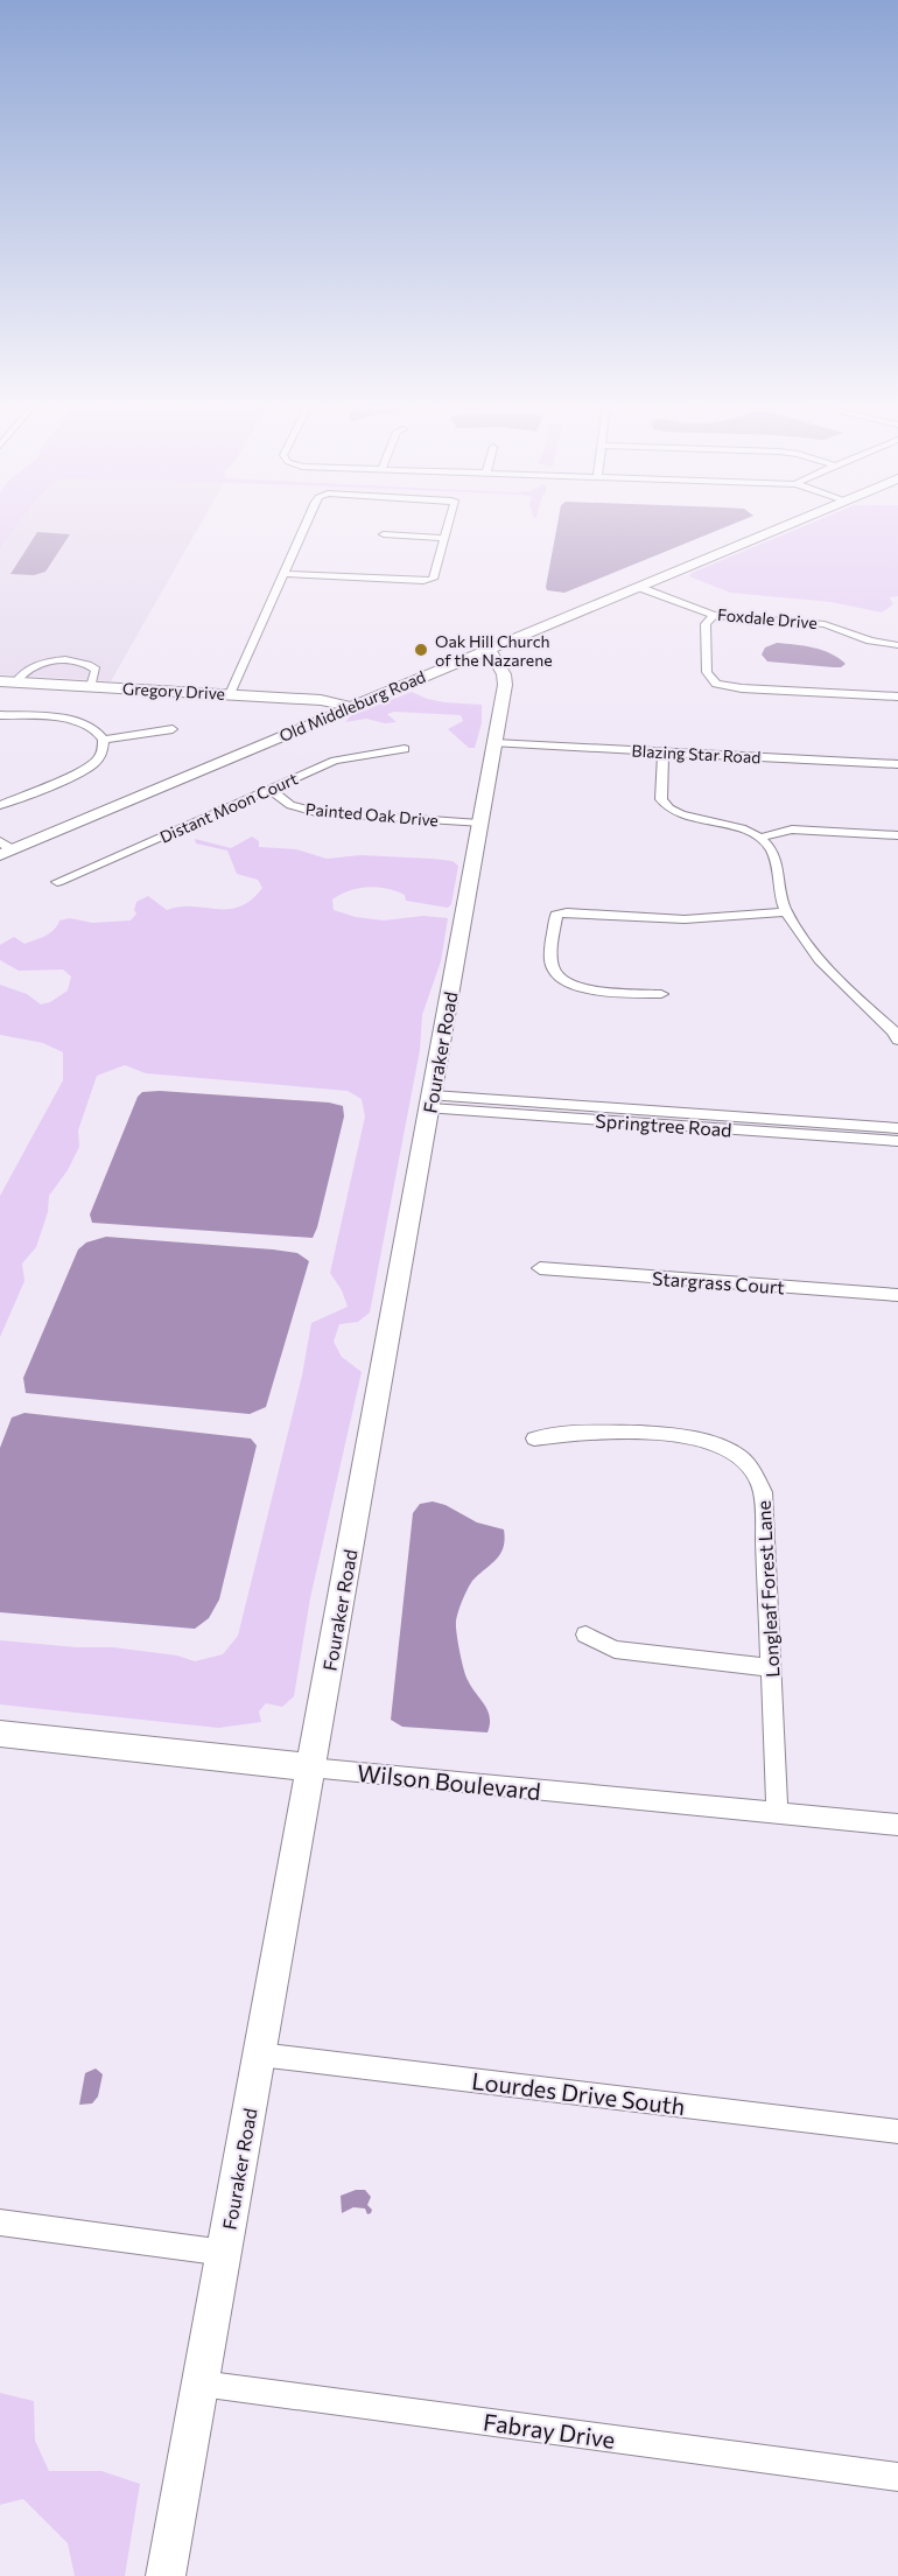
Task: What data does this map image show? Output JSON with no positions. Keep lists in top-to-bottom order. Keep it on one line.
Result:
{"streets":{"main road":["Gregory Drive","Old Middleburg Road","Fouraker Road","Wilson Boulevard"],"street":["Foxdale Drive","Blazing Star Road","Distant Moon Court","Painted Oak Drive","Springtree Road","Stargrass Court","Longleaf Forest Lane","Lourdes Drive South","Fabray Drive"]},"crossings":[["Foxdale Drive","Old Middleburg Road"],["Gregory Drive","Old Middleburg Road"],["Old Middleburg Road","Fouraker Road"],["Blazing Star Road","Fouraker Road"],["Distant Moon Court","Painted Oak Drive"],["Painted Oak Drive","Fouraker Road"],["Fouraker Road","Springtree Road"],["Fouraker Road","Wilson Boulevard"],["Fouraker Road","Lourdes Drive South"],["Fouraker Road","Fabray Drive"],["Longleaf Forest Lane","Wilson Boulevard"]],"places":["Oak Hill Church of the Nazarene"]}
